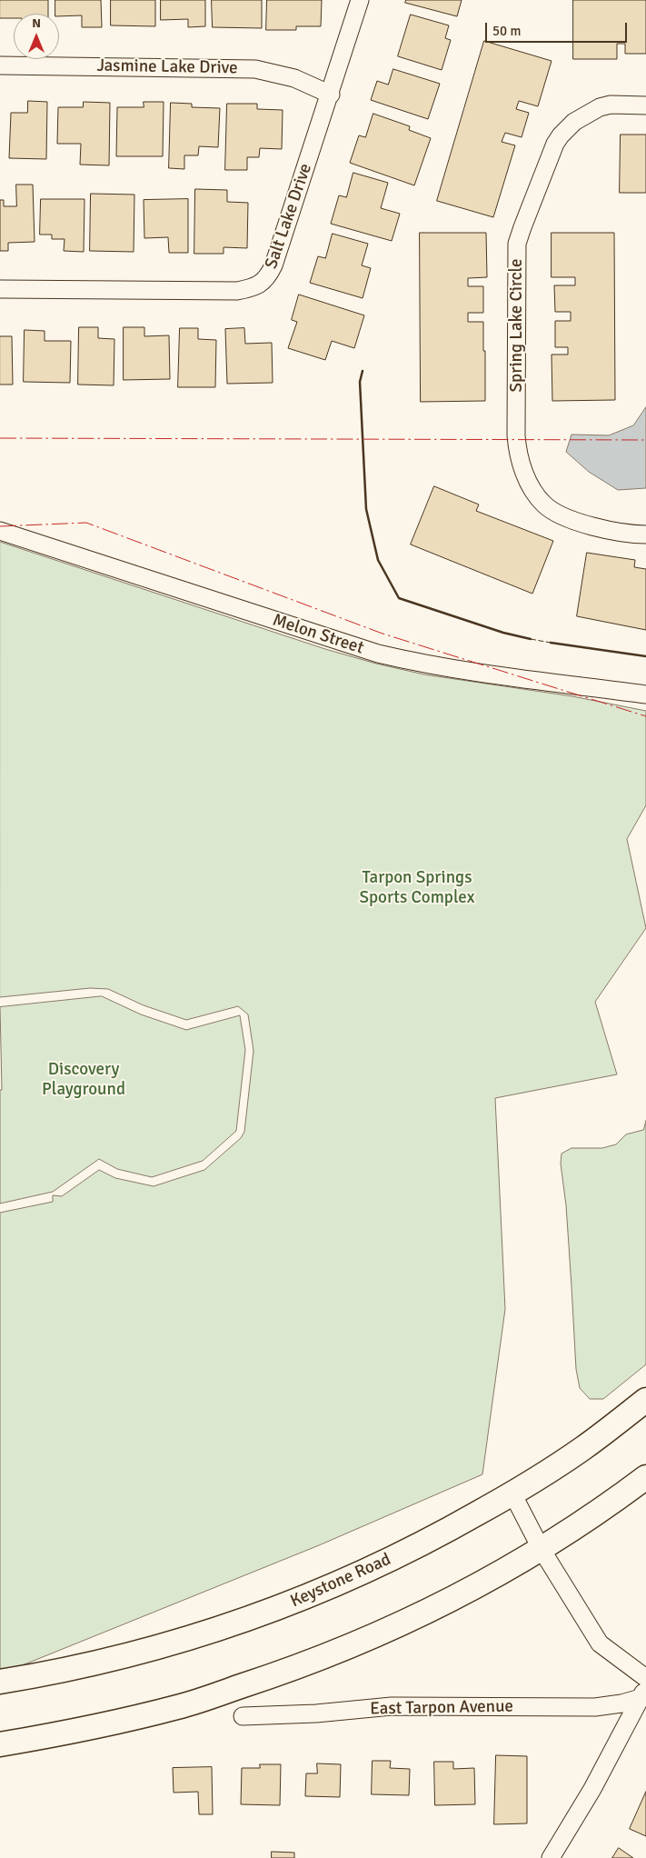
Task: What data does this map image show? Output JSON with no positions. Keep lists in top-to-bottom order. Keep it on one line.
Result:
{"streets":{"main road":["Keystone Road"],"street":["Jasmine Lake Drive","Salt Lake Drive","Spring Lake Circle","Melon Street","East Tarpon Avenue"]},"crossings":[["Jasmine Lake Drive","Salt Lake Drive"]],"parks":["Tarpon Springs Sports Complex","Discovery Playground"],"scale_bar":"50 m","north":"top"}
